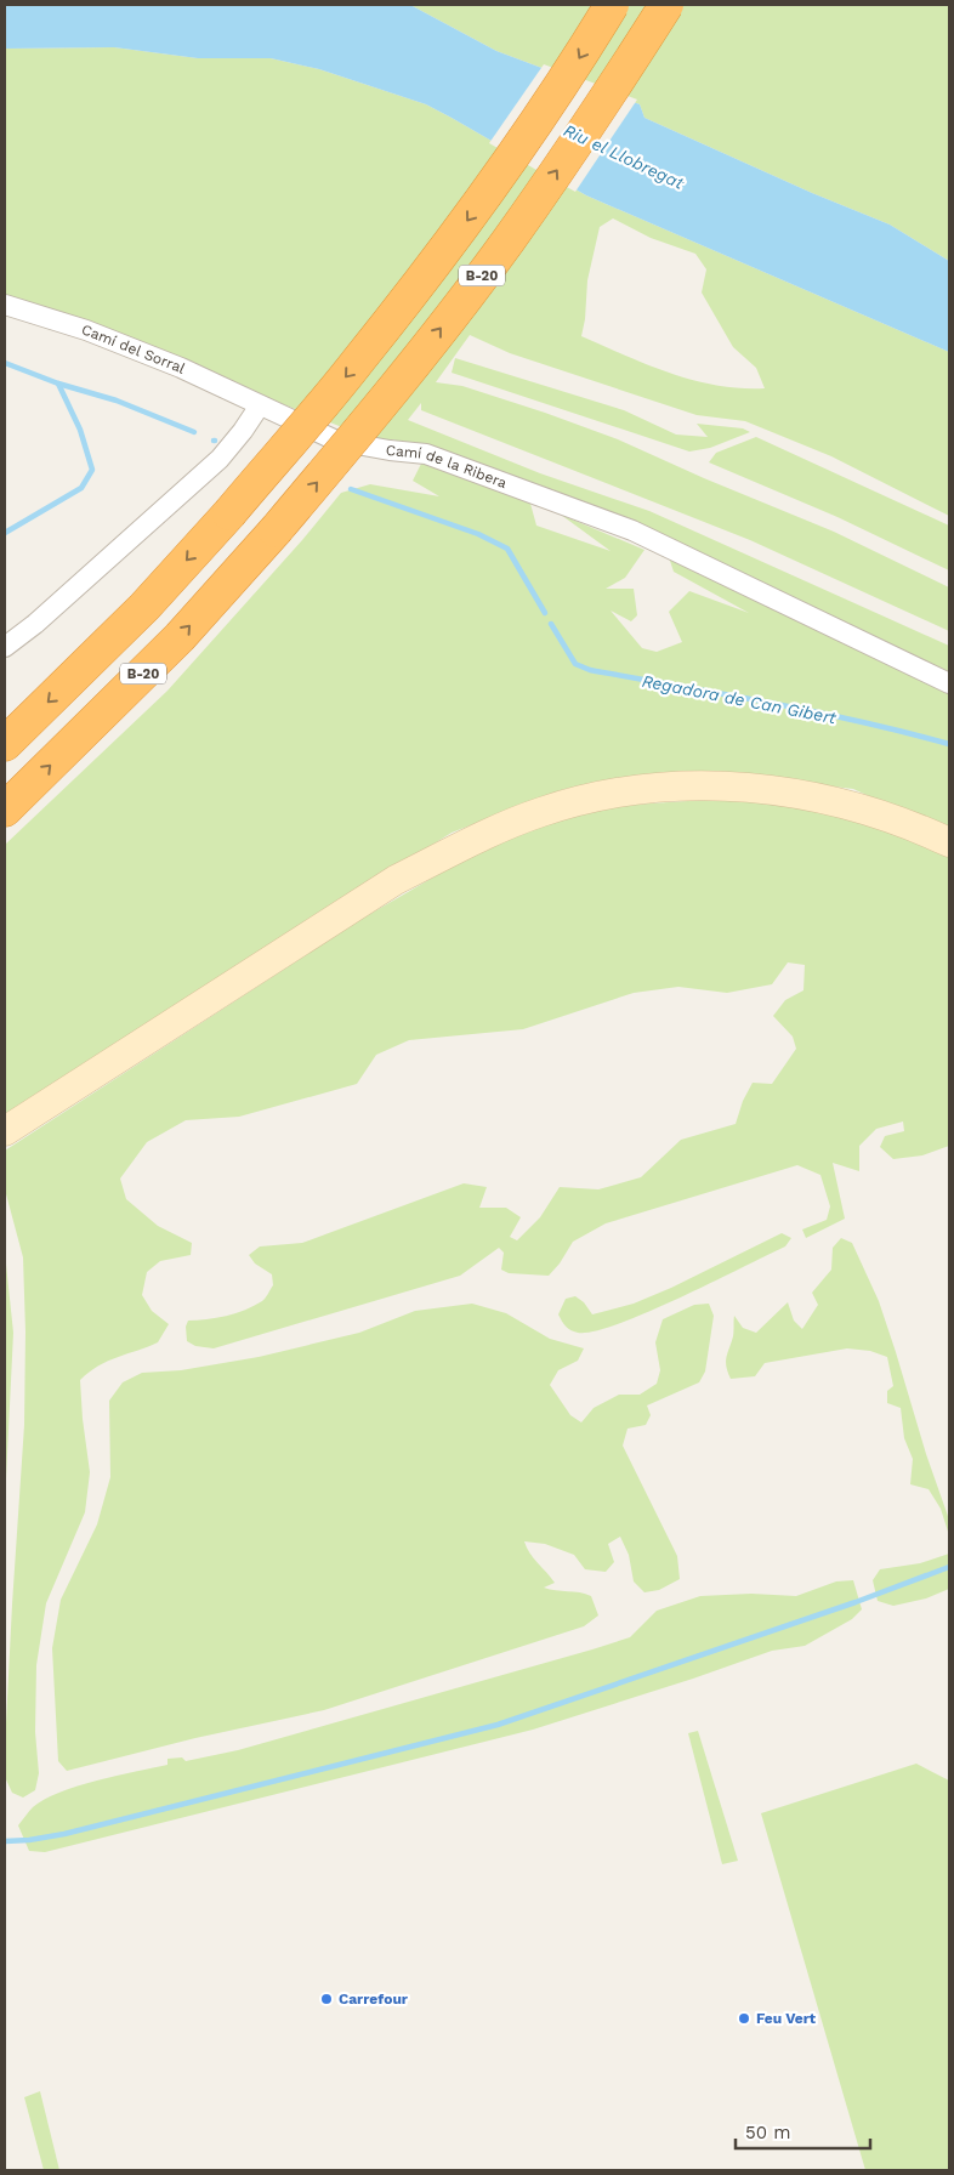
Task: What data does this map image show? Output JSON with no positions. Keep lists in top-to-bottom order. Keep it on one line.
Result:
{"streets":{"highway":["B-20"],"street":["Camí del Sorral","Camí de la Ribera"]},"crossings":[["Camí del Sorral","Camí de la Ribera"]],"water":["Riu el Llobregat","Regadora de Can Gibert"],"places":["Carrefour","Feu Vert"],"scale_bar":"50 m"}
